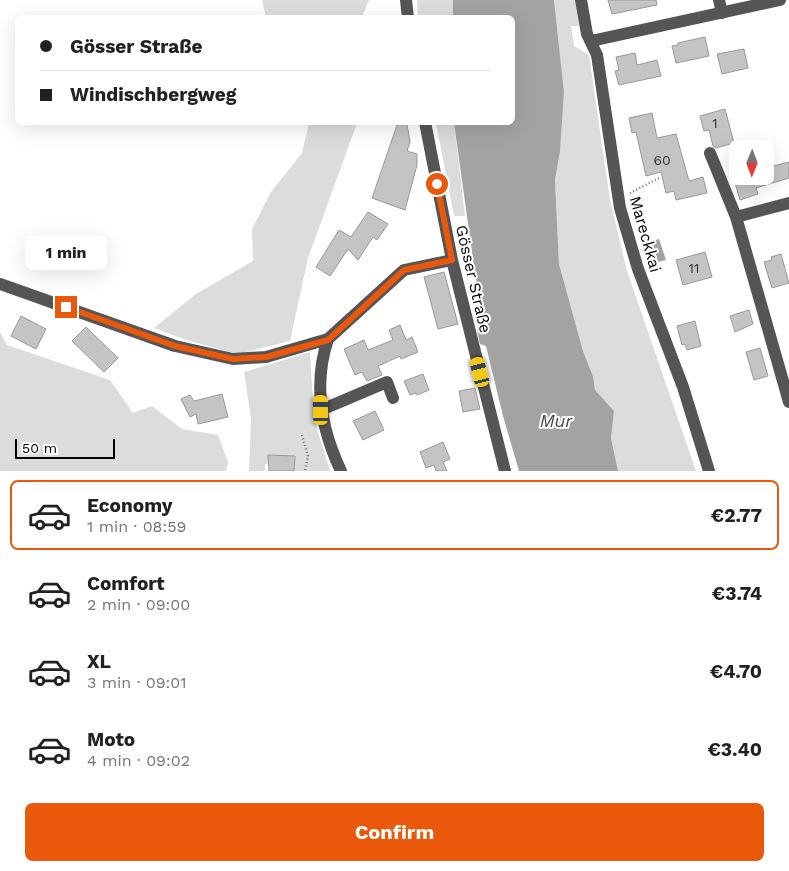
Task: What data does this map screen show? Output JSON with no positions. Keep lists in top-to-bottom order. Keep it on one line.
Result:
{"streets":{"street":["Mareckkai","Gösser Straße"]},"water":["Mur"],"house_numbers":["1","60","11"],"scale_bar":"50 m","north":"bottom","page":{"banner":["Gösser Straße","Windischbergweg"],"bubble":"1 min","scale":"50 m","list":[{"name":"Economy","note":"1 min · 08:59","value":"€2.77"},{"name":"Comfort","note":"2 min · 09:00","value":"€3.74"},{"name":"XL","note":"3 min · 09:01","value":"€4.70"},{"name":"Moto","note":"4 min · 09:02","value":"€3.40"}],"buttons":"Confirm"}}
